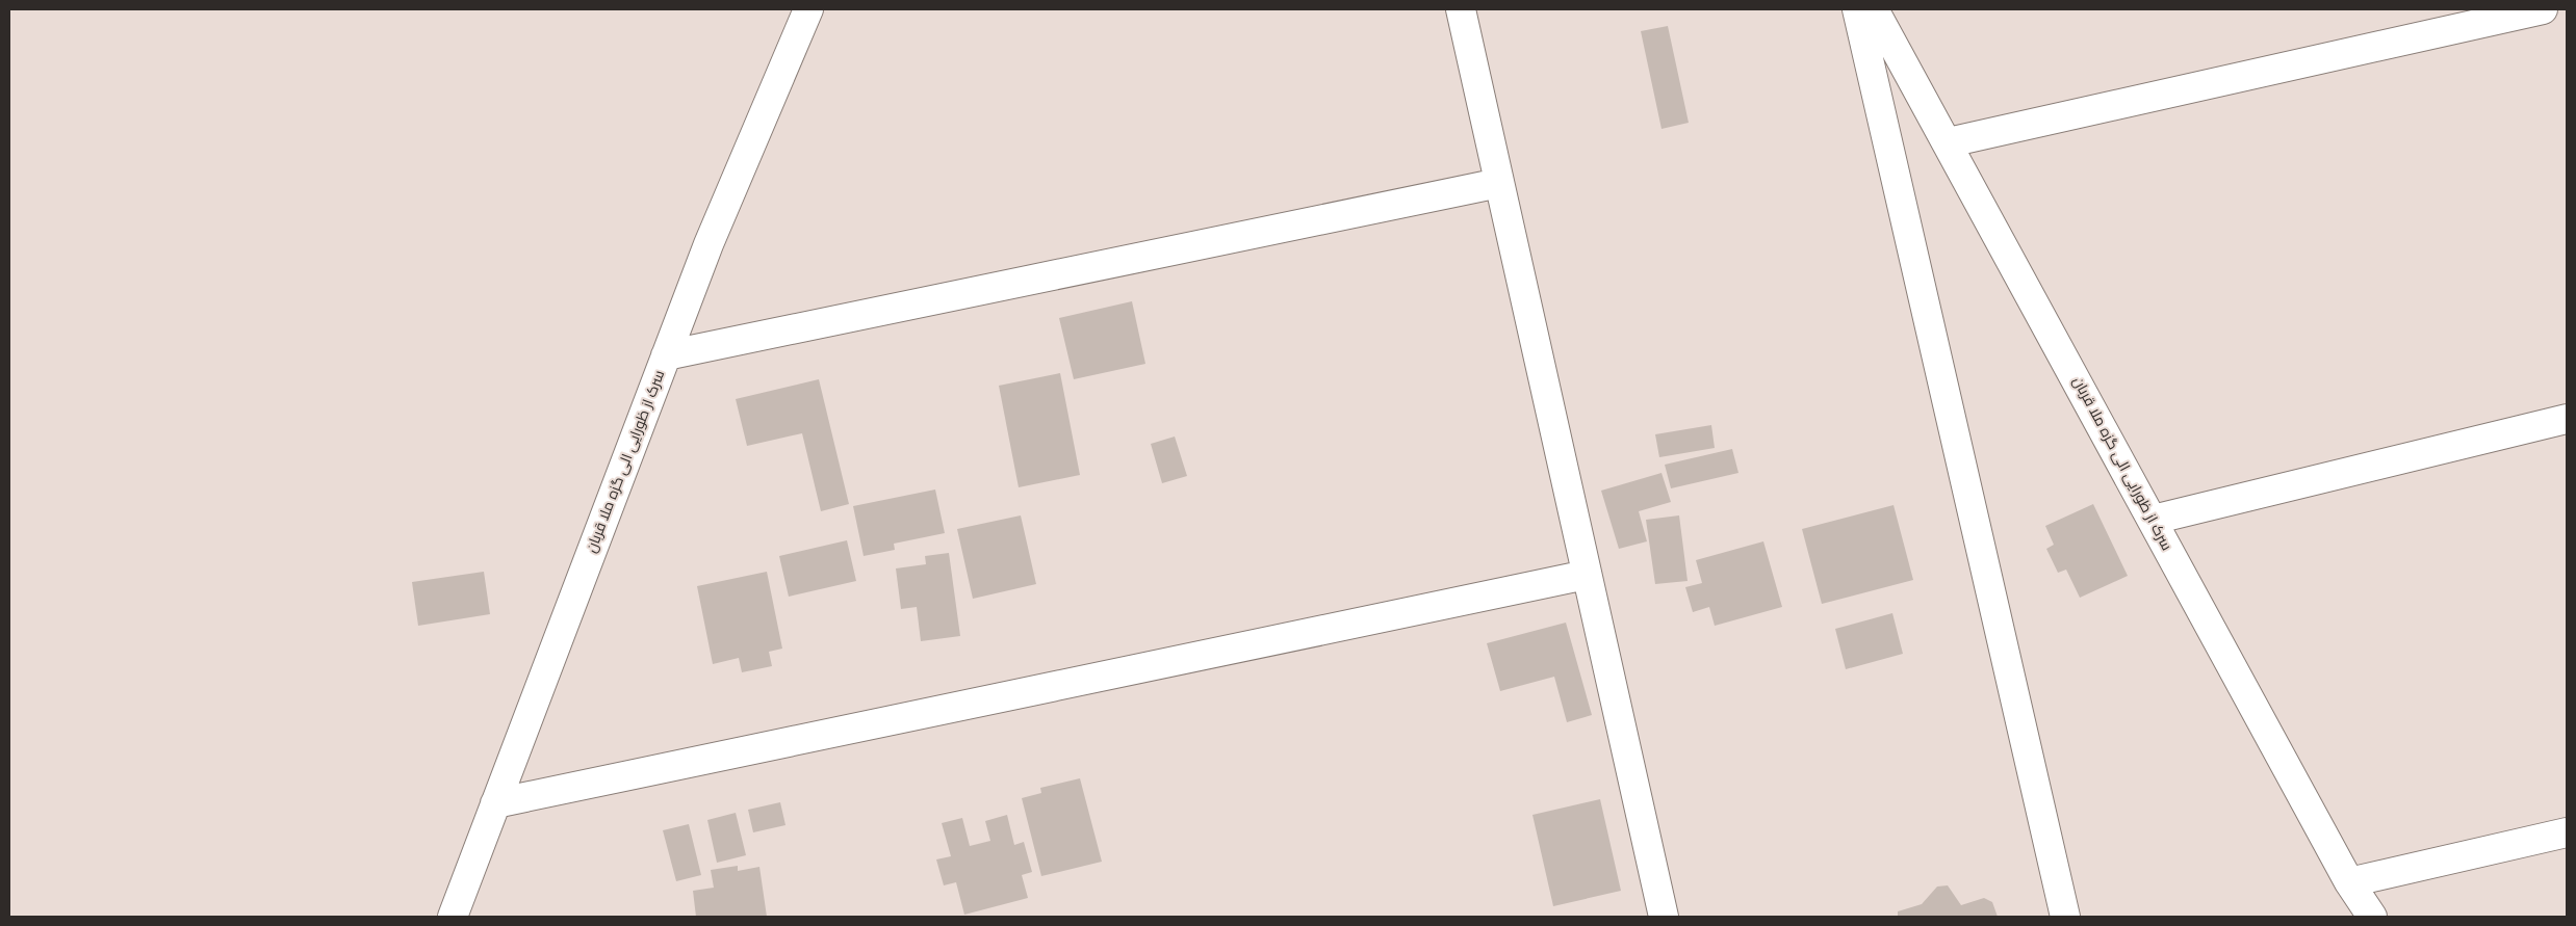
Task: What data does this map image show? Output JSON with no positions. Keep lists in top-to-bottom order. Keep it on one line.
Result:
{"streets":{"street":["سرک از ظورایی الی گزه ملا قربان"]}}
